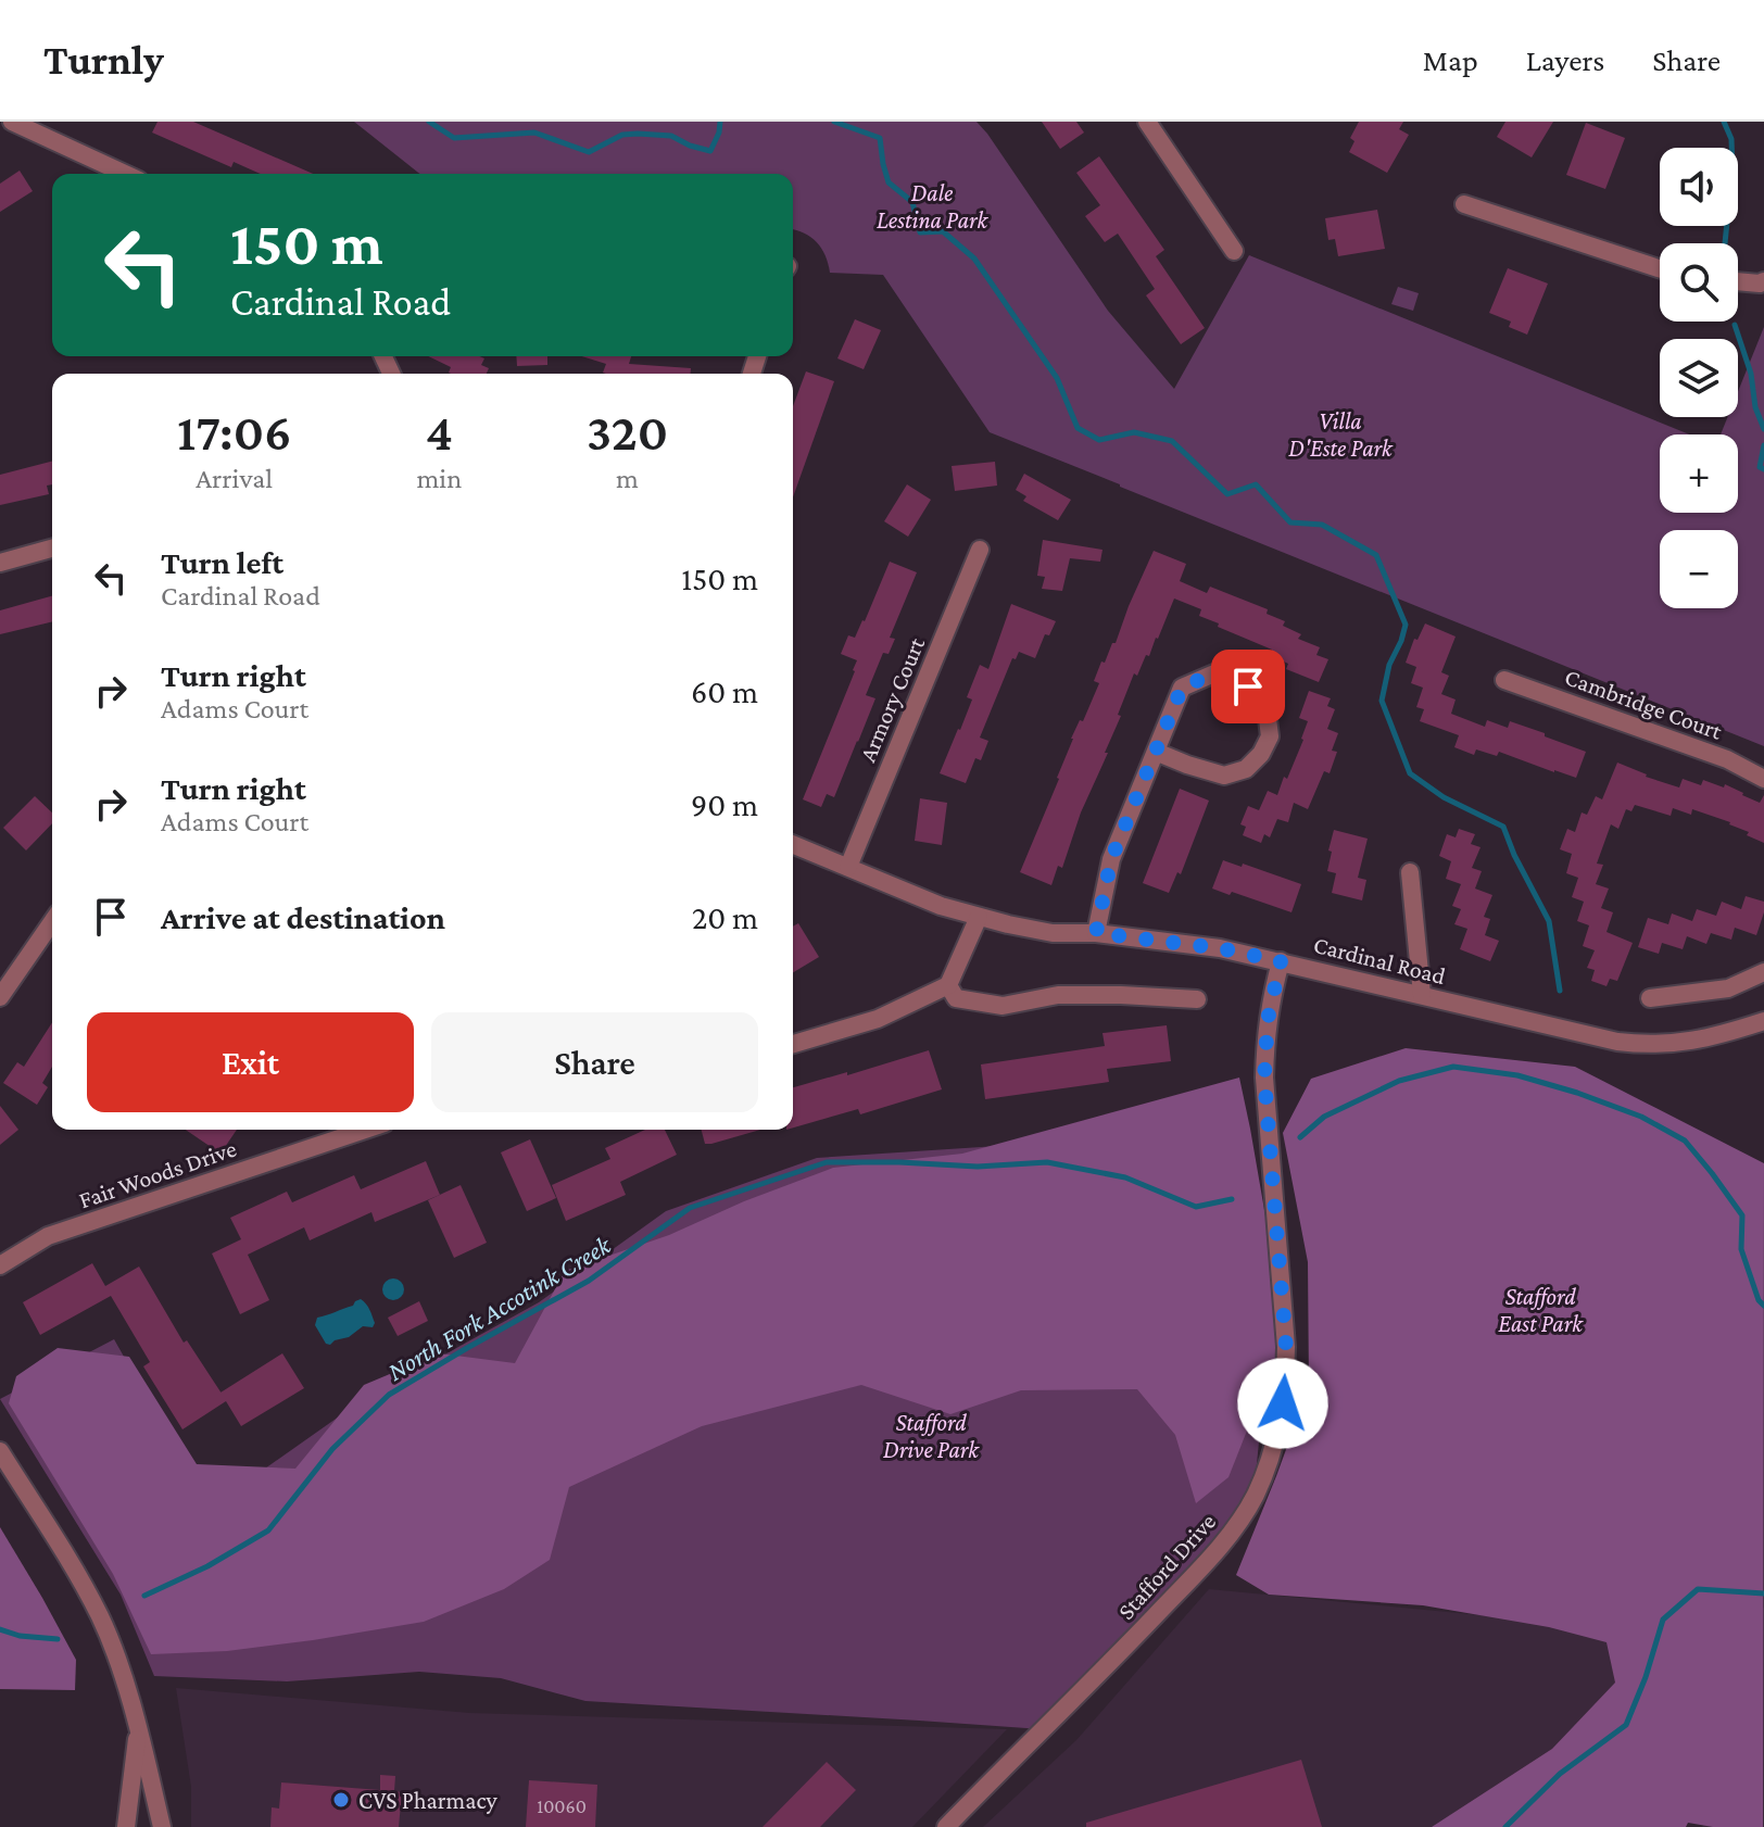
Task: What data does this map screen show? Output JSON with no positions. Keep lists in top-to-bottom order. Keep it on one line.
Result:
{"streets":{"street":["Armory Court","Cambridge Court","Cardinal Road","Fair Woods Drive","Stafford Drive"]},"crossings":[["Armory Court","Cardinal Road"],["Cardinal Road","Stafford Drive"]],"water":["North Fork Accotink Creek"],"parks":["Dale Lestina Park","Villa D'Este Park","Stafford East Park","Stafford Drive Park"],"places":["CVS Pharmacy"],"house_numbers":["10060"],"page":{"header":"Turnly","nav":["Map","Layers","Share"],"map_buttons":["+","−"],"turn":["150 m","Cardinal Road"],"eta":["17:06","Arrival","4","min","320","m"],"list":[{"name":"Turn left","note":"Cardinal Road","value":"150 m"},{"name":"Turn right","note":"Adams Court","value":"60 m"},{"name":"Turn right","note":"Adams Court","value":"90 m"},{"name":"Arrive at destination","value":"20 m"}],"buttons":["Exit","Share"]}}
